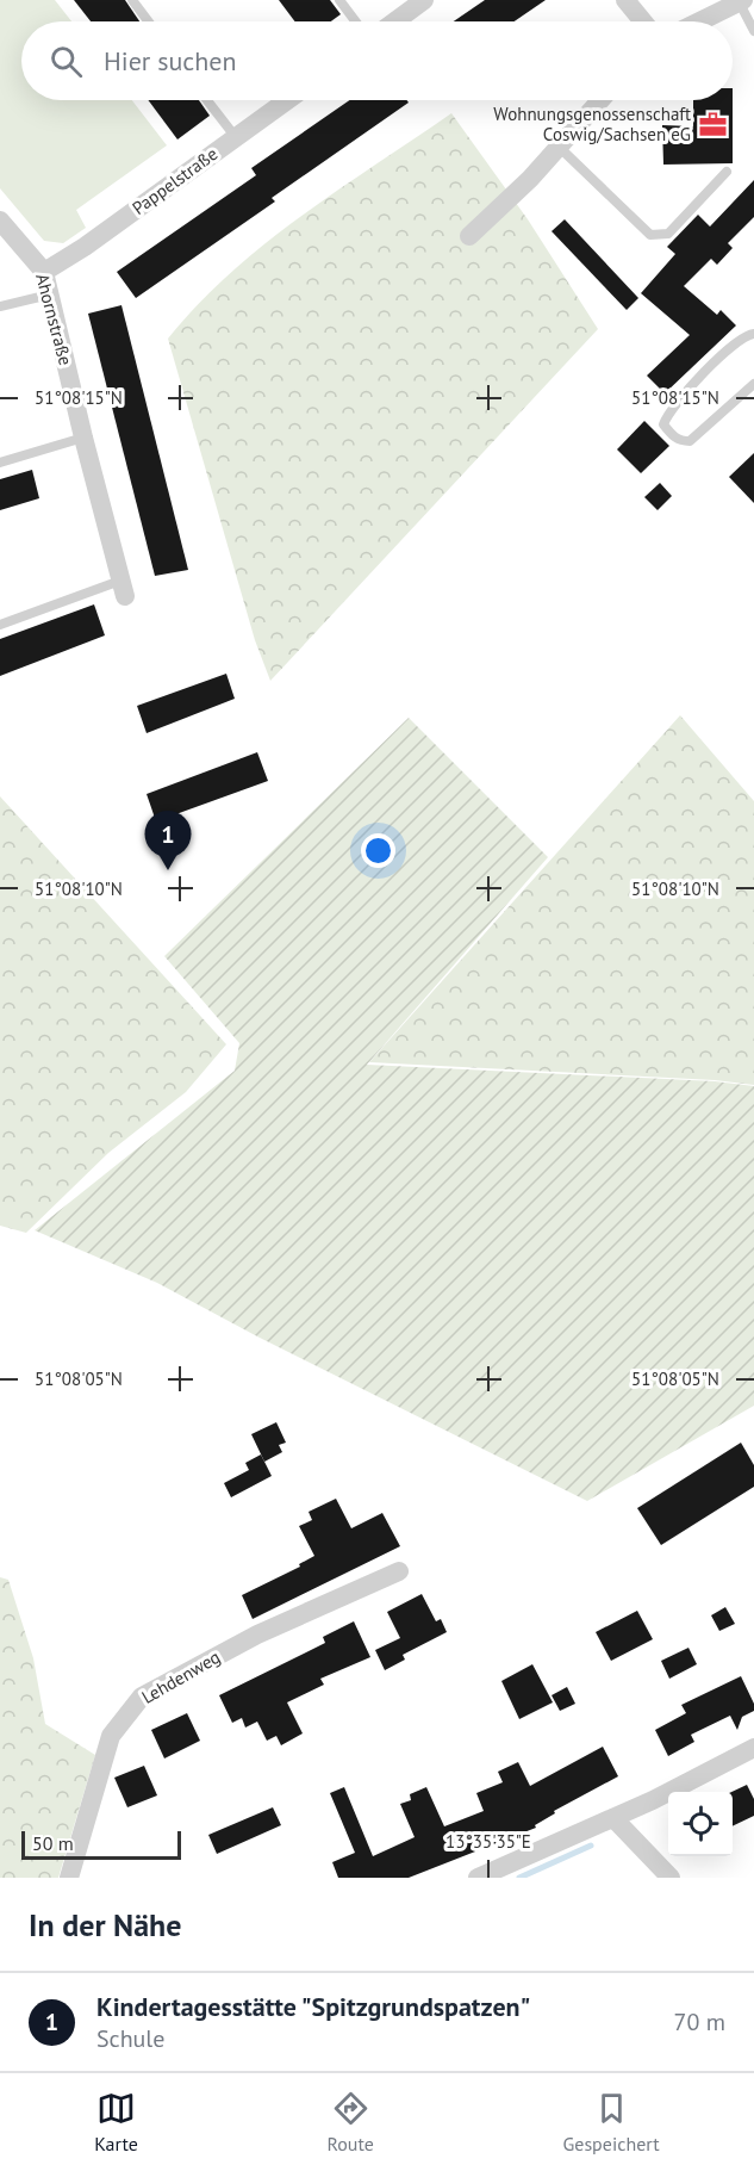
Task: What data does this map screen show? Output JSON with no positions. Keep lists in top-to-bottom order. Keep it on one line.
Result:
{"streets":{"street":["Pappelstraße","Ahornstraße","Lehdenweg"]},"crossings":[["Pappelstraße","Ahornstraße"]],"places":{"office":["Wohnungsgenossenschaft Coswig/Sachsen eG"]},"scale_bar":"50 m","page":{"search":"Hier suchen","pins":"1","scale":"50 m","heading":"In der Nähe","list":[{"mark":"1","name":"Kindertagesstätte \"Spitzgrundspatzen\"","note":"Schule","value":"70 m"}],"nav":["Karte","Route","Gespeichert"]},"coordinates":["51°08'15\"N","51°08'10\"N","51°08'05\"N","13°35'35\"E"]}
